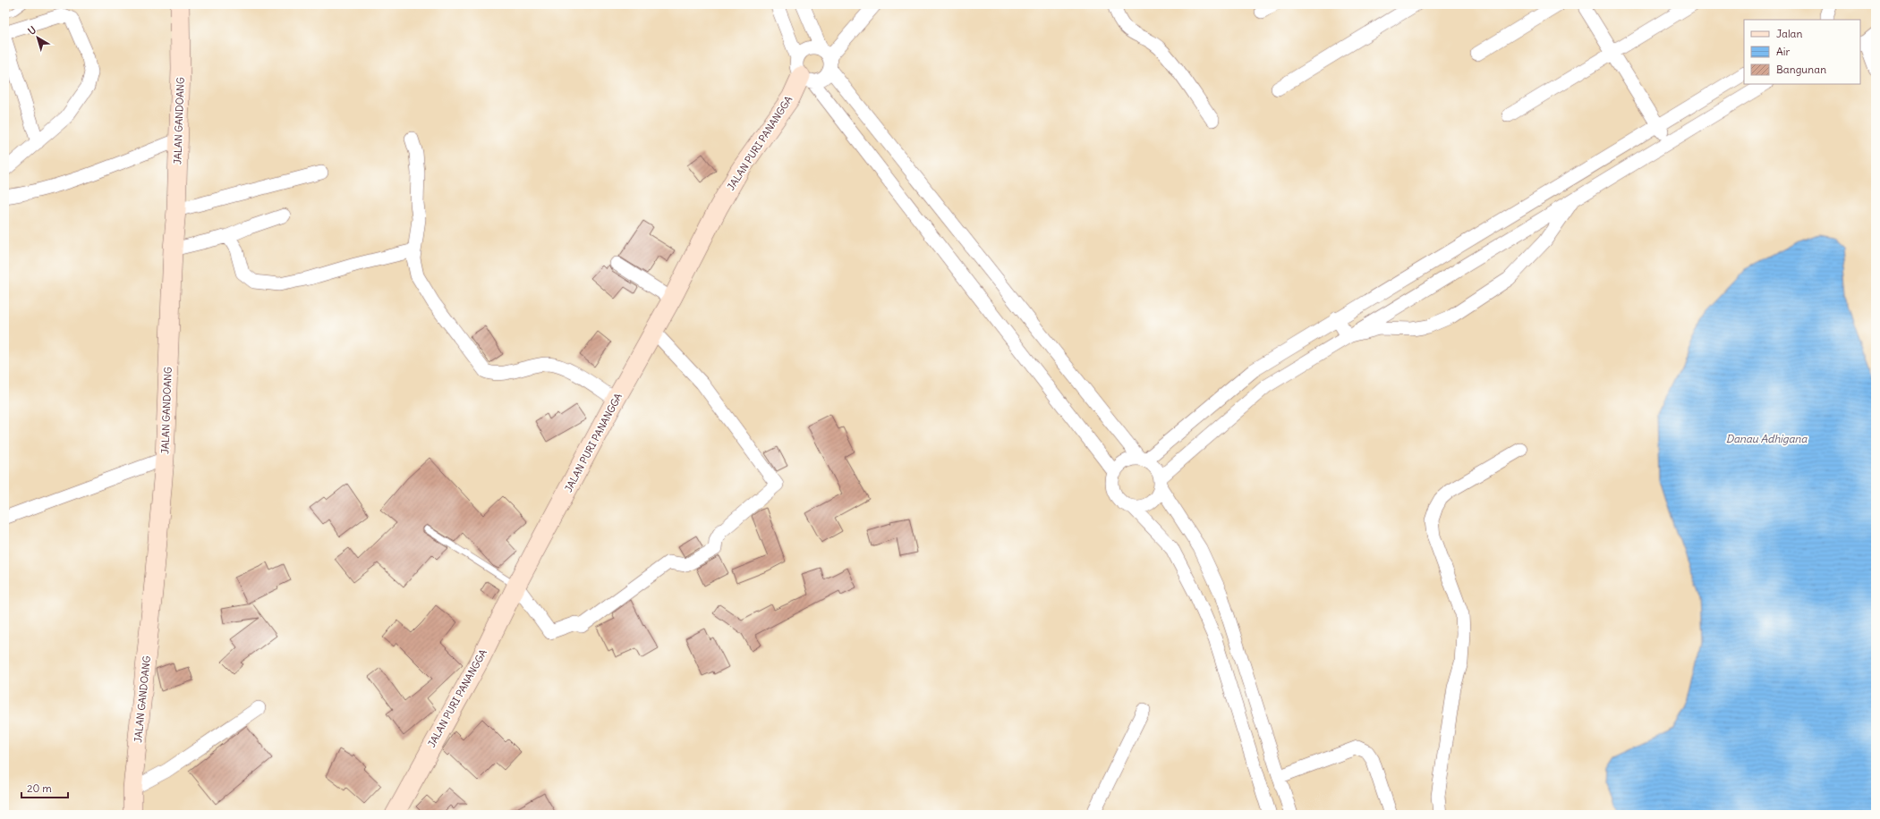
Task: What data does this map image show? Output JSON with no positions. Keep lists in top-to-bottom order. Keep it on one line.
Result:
{"streets":{"street":["JALAN GANDOANG","JALAN PURI PANANGGA"]},"water":["Danau Adhigana"],"legend":["Jalan","Air","Bangunan"],"scale_bar":"20 m","north":"top left"}
